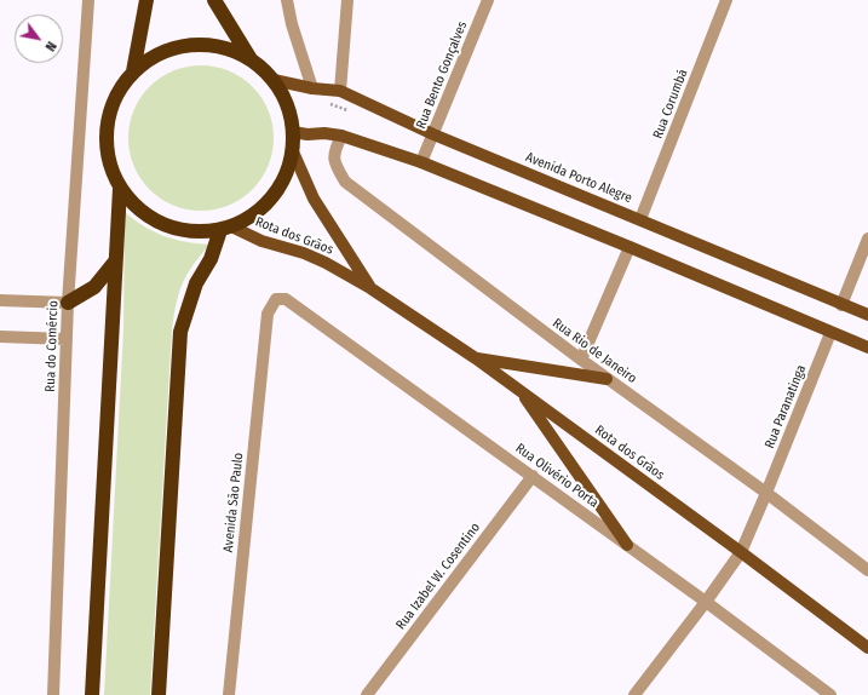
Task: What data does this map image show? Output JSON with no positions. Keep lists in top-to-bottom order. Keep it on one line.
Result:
{"streets":{"main road":["Avenida Porto Alegre","Rota dos Grãos"],"street":["Rua Bento Gonçalves","Rua Corumbá","Rua do Comércio","Rua Rio de Janeiro","Rua Paranatinga","Rua Olivério Porta","Avenida São Paulo","Rua Izabel W. Cosentino"]},"crossings":[["Rua Bento Gonçalves","Avenida Porto Alegre"],["Rua Corumbá","Avenida Porto Alegre"],["Rota dos Grãos","Rua Paranatinga"],["Rua Rio de Janeiro","Rua Paranatinga"],["Rua Paranatinga","Rua Olivério Porta"],["Rua Olivério Porta","Avenida São Paulo"],["Rua Olivério Porta","Rua Izabel W. Cosentino"]],"north":"bottom right"}
